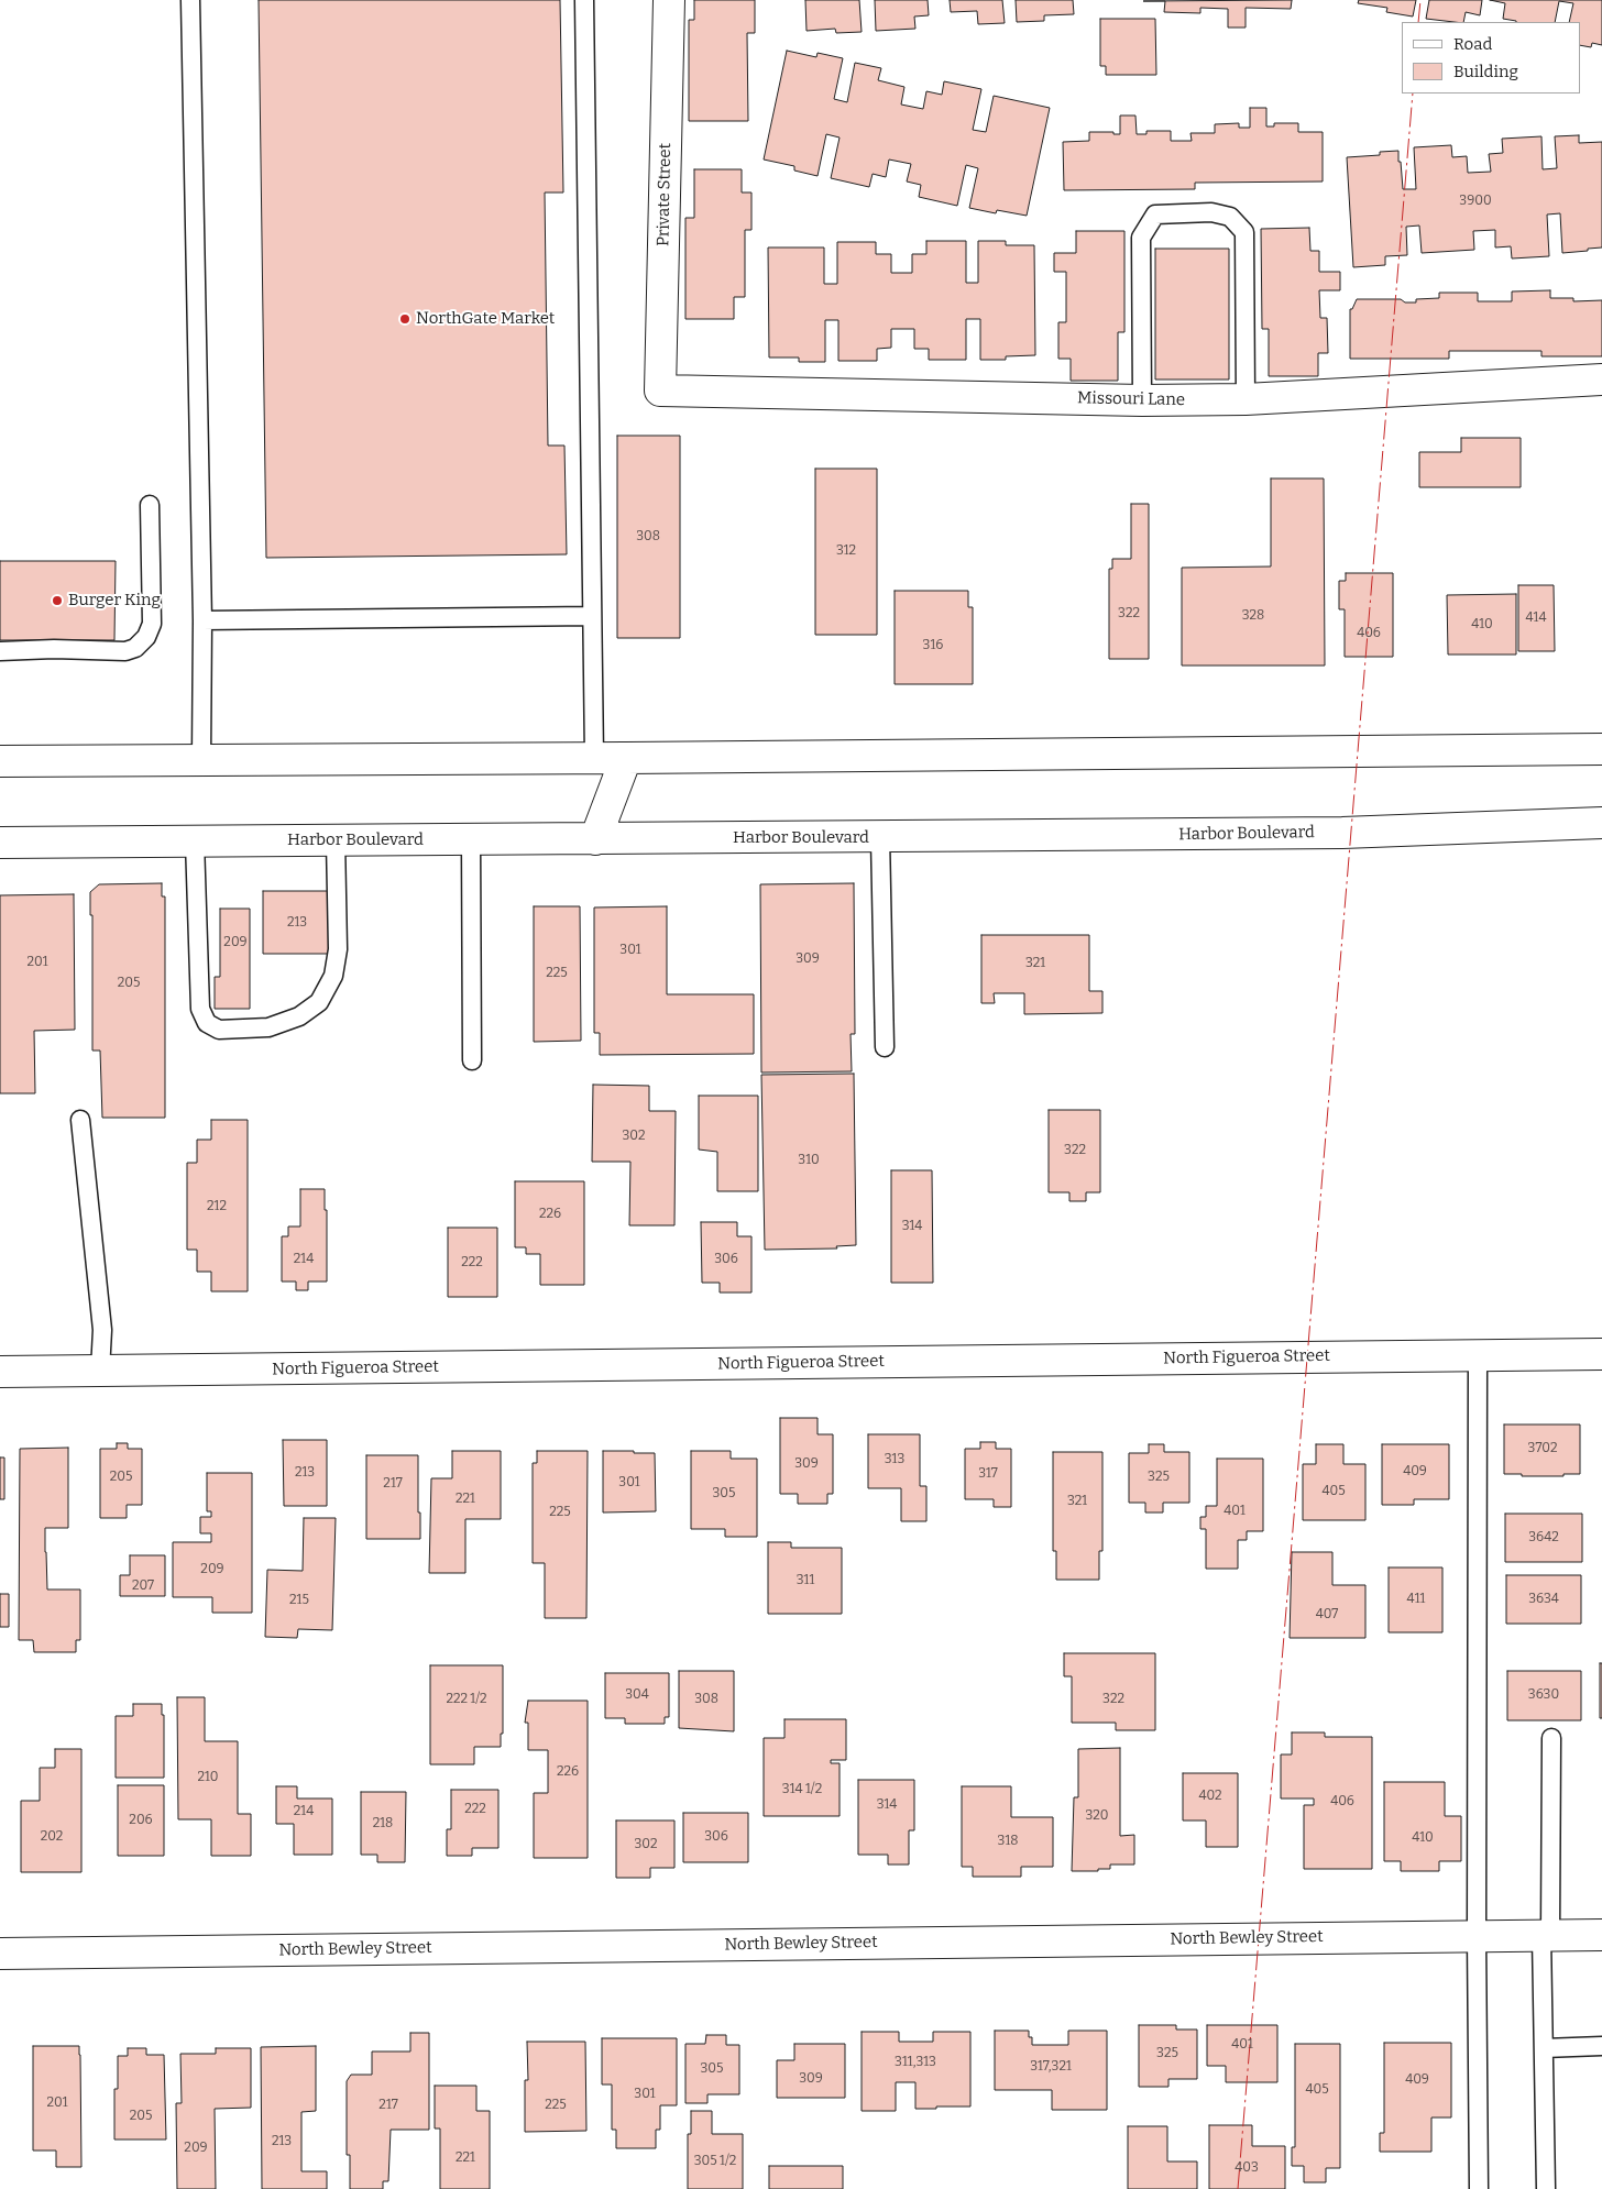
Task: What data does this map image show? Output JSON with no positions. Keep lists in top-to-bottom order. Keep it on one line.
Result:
{"streets":{"street":["Private Street","Missouri Lane","Harbor Boulevard","North Figueroa Street","North Bewley Street"]},"crossings":[["Private Street","Missouri Lane"]],"places":["NorthGate Market","Burger King"],"house_numbers":["3900","308","312","322","328","414","410","406","316","213","209","301","309","201","321","225","205","302","322","310","212","226","314","214","306","222","3702","313","309","409","213","317","205","325","301","217","405","305","221","321","401","225","3642","209","311","207","411","3634","215","407","304","3630","222 1/2","308","322","226","210","314 1/2","402","406","314","222","214","320","206","218","202","306","410","318","302","401","325","311,313","317,321","305","309","409","405","301","201","217","225","205","213","209","221","305 1/2","403"],"legend":["Road","Building"]}
